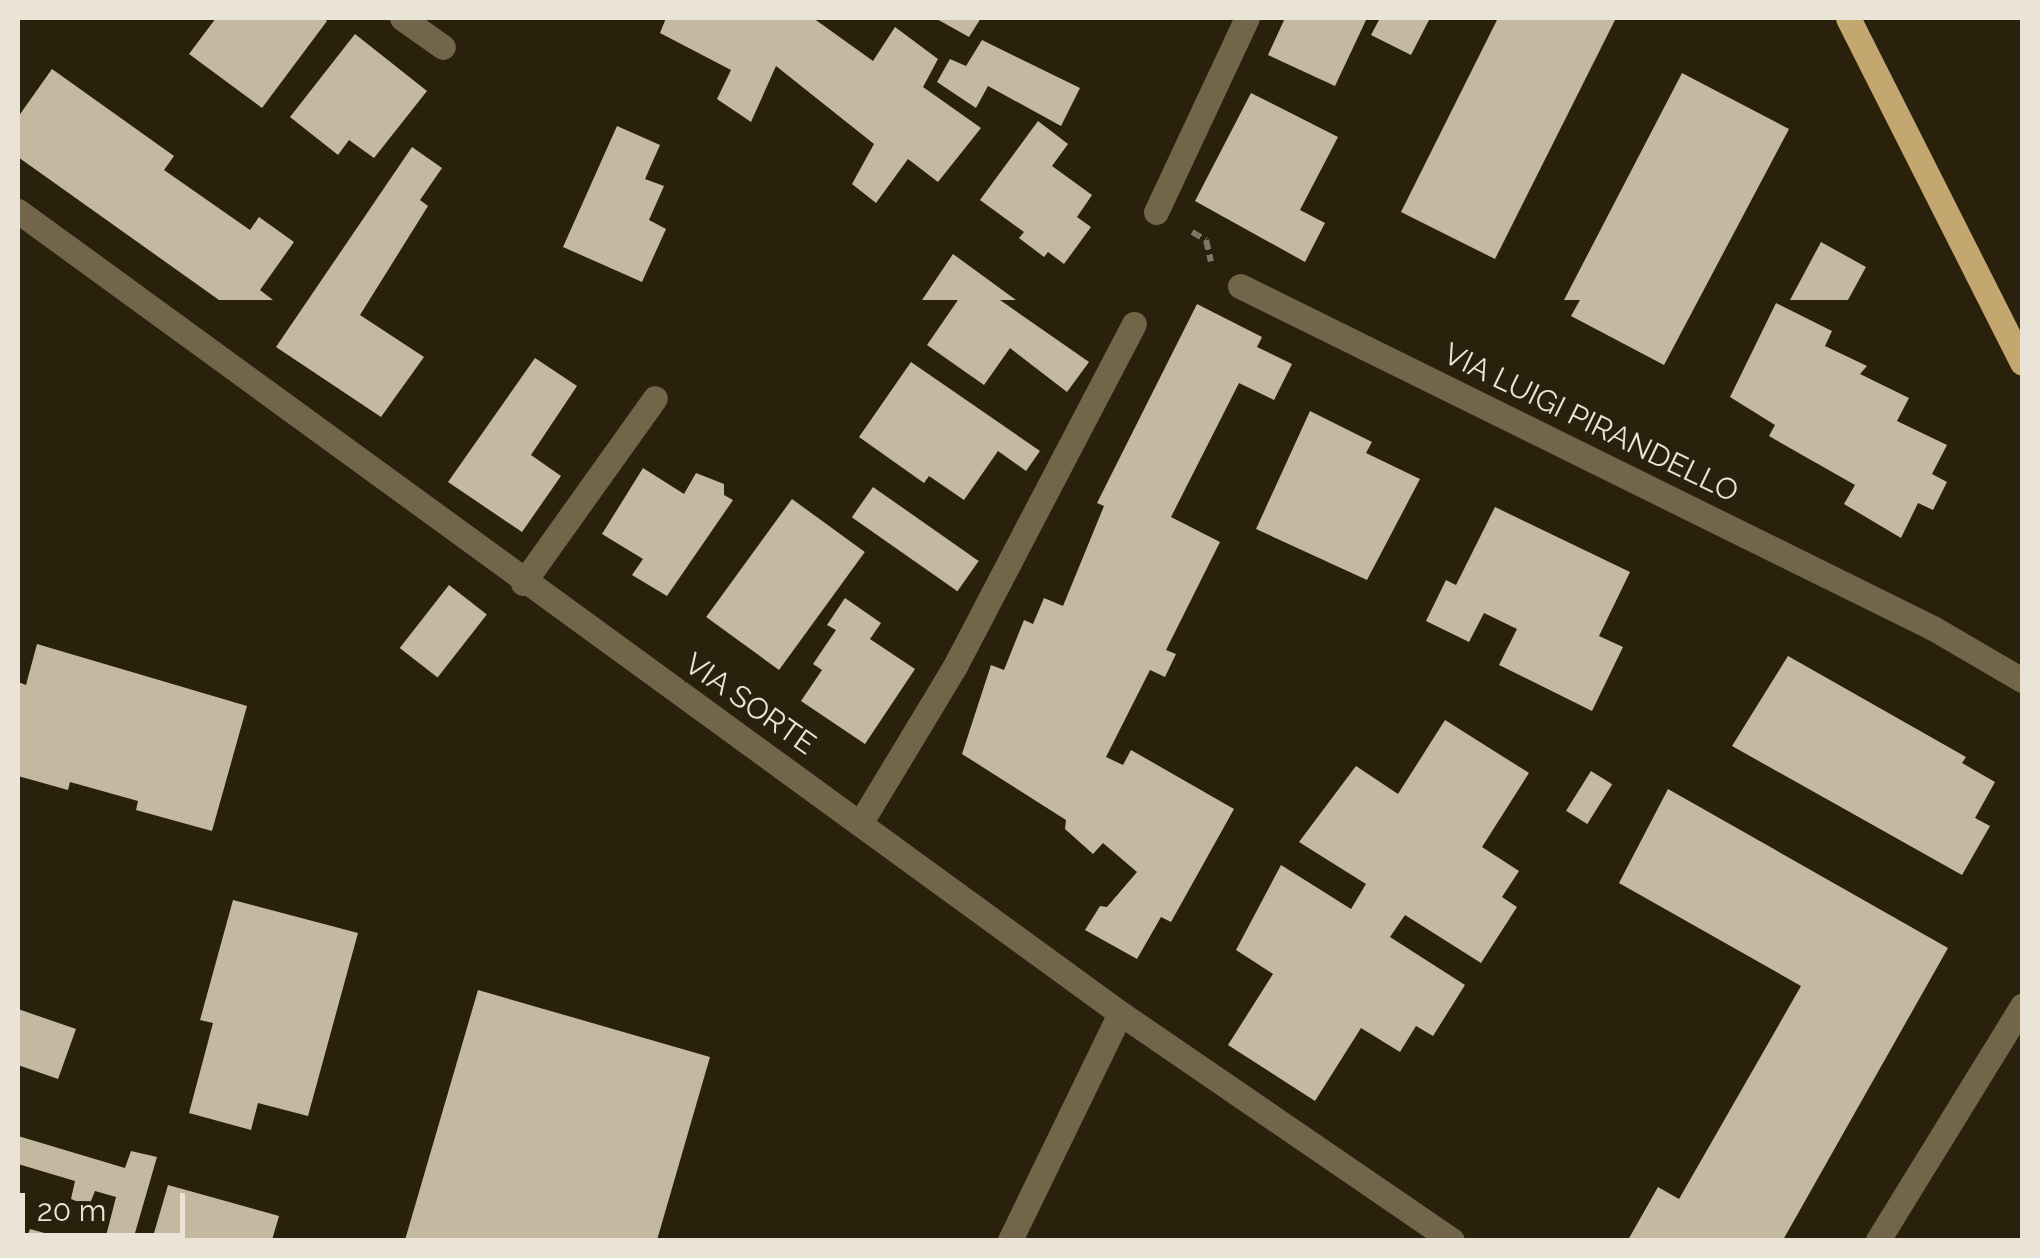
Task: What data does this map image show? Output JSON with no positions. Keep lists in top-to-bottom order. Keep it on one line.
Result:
{"streets":{"street":["VIA LUIGI PIRANDELLO","VIA SORTE"]},"scale_bar":"20 m"}
